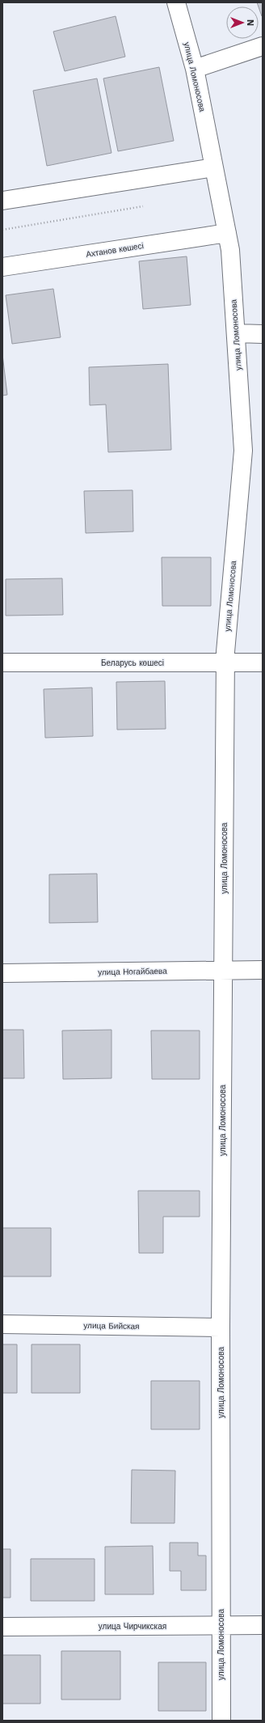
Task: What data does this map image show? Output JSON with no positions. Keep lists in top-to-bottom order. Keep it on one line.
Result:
{"streets":{"street":["улица Ломоносова","Ахтанов көшесі","Беларусь көшесі","улица Ногайбаева","улица Бийская","улица Чирчикская"]},"crossings":[["улица Ломоносова","Ахтанов көшесі"],["улица Ломоносова","Беларусь көшесі"],["улица Ломоносова","улица Ногайбаева"],["улица Ломоносова","улица Бийская"],["улица Ломоносова","улица Чирчикская"]],"north":"right"}
